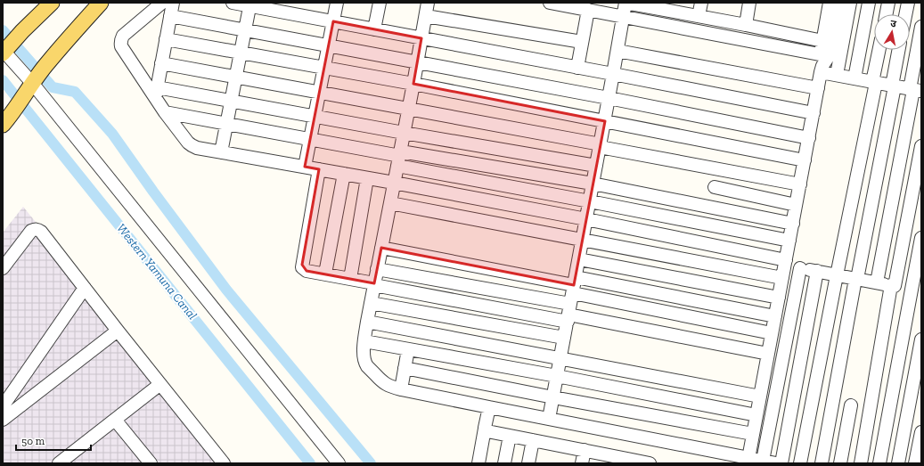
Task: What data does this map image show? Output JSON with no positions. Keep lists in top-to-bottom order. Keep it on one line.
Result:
{"water":["Western Yamuna Canal"],"scale_bar":"50 m","north":"top"}
